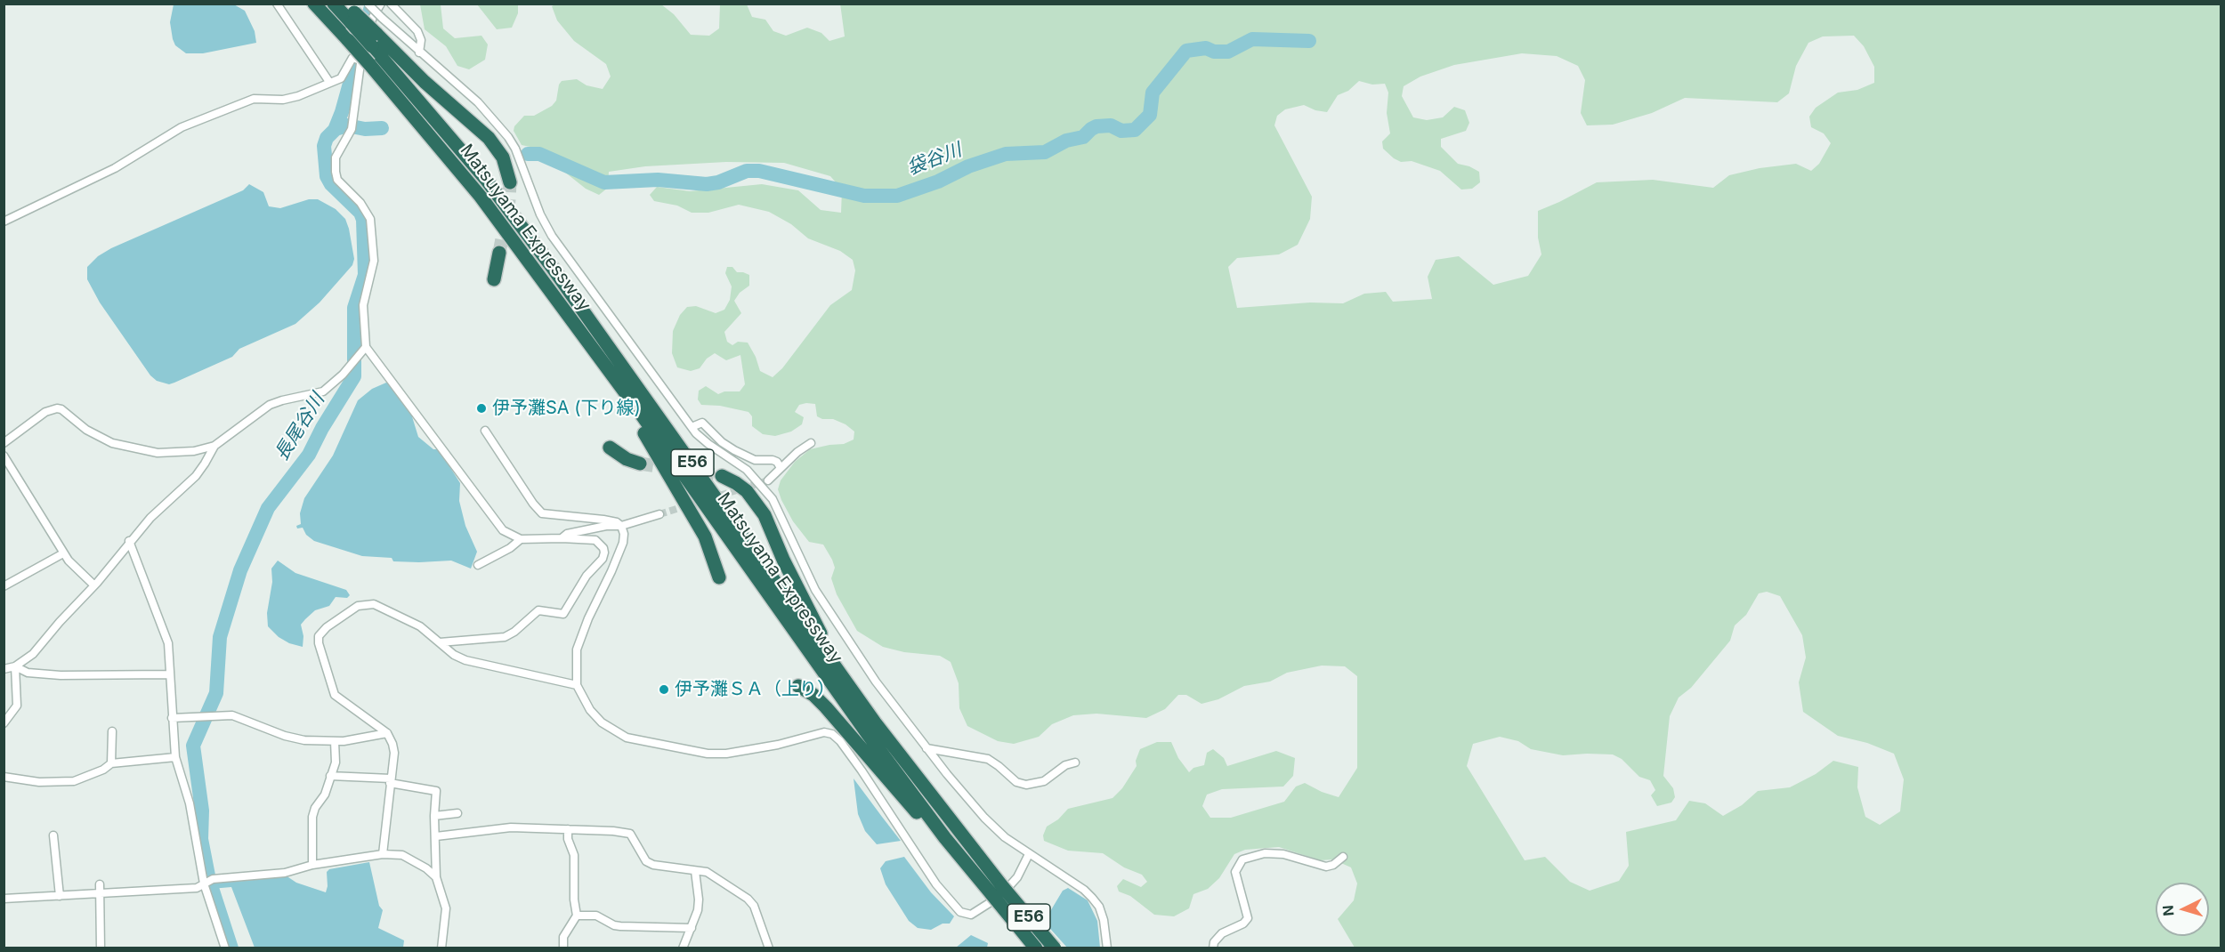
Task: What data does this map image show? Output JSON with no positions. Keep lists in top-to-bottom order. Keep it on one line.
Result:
{"streets":{"highway":["Matsuyama Expressway","E56"]},"water":["袋谷川","長尾谷川"],"places":["伊予灘SA (下り線)","伊予灘ＳＡ（上り）"],"north":"left"}
